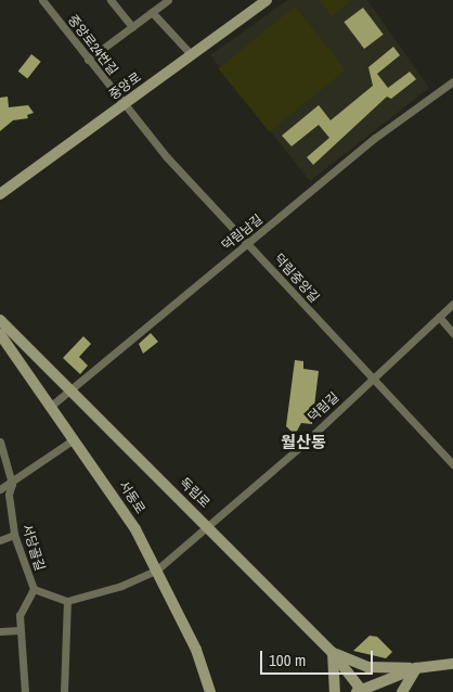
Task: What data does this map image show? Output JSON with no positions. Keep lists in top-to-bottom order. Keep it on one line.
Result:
{"streets":{"main road":["중앙로","독립로","서동로"],"street":["중앙로24번길","덕림남길","덕림중앙길","덕림길","서당골길"]},"crossings":[["중앙로24번길","중앙로"],["중앙로24번길","덕림중앙길"],["중앙로","덕림중앙길"],["덕림남길","덕림중앙길"],["덕림남길","독립로"],["덕림남길","서동로"],["덕림중앙길","덕림길"],["덕림길","독립로"],["덕림길","서동로"]],"districts":["월산동"],"scale_bar":"100 m"}
